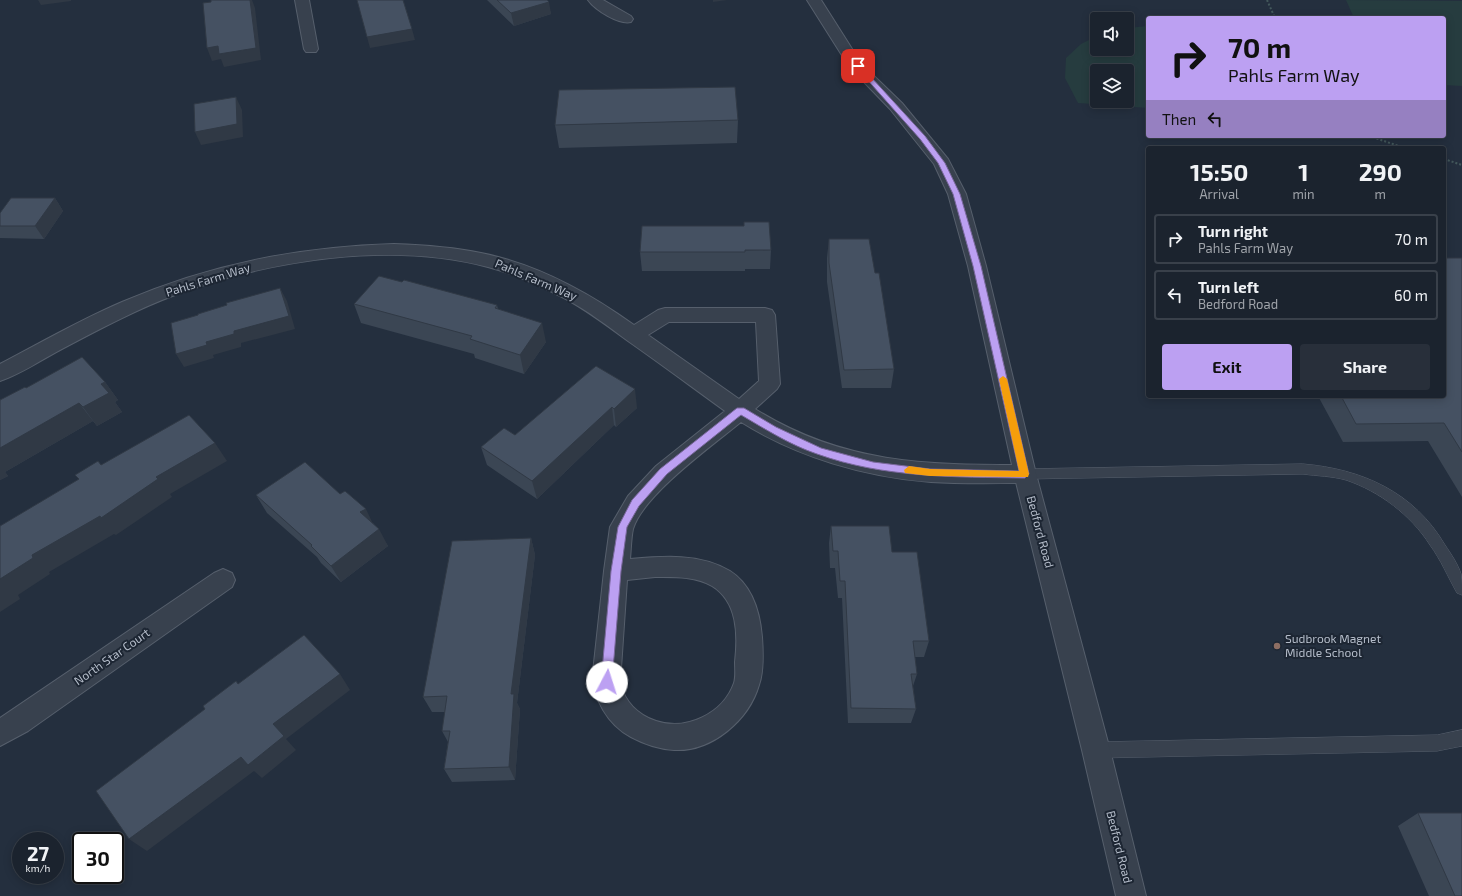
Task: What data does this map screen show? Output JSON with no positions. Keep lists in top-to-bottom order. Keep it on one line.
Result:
{"streets":{"street":["Pahls Farm Way","Bedford Road","North Star Court"]},"crossings":[["Pahls Farm Way","Bedford Road"]],"places":["Sudbrook Magnet Middle School"],"page":{"turn":["70 m","Pahls Farm Way"],"then":"Then","eta":["15:50","Arrival","1","min","290","m"],"list":[{"name":"Turn right","note":"Pahls Farm Way","value":"70 m"},{"name":"Turn left","note":"Bedford Road","value":"60 m"}],"buttons":["Exit","Share"],"speed":"27 km/h","limit":"30"}}
